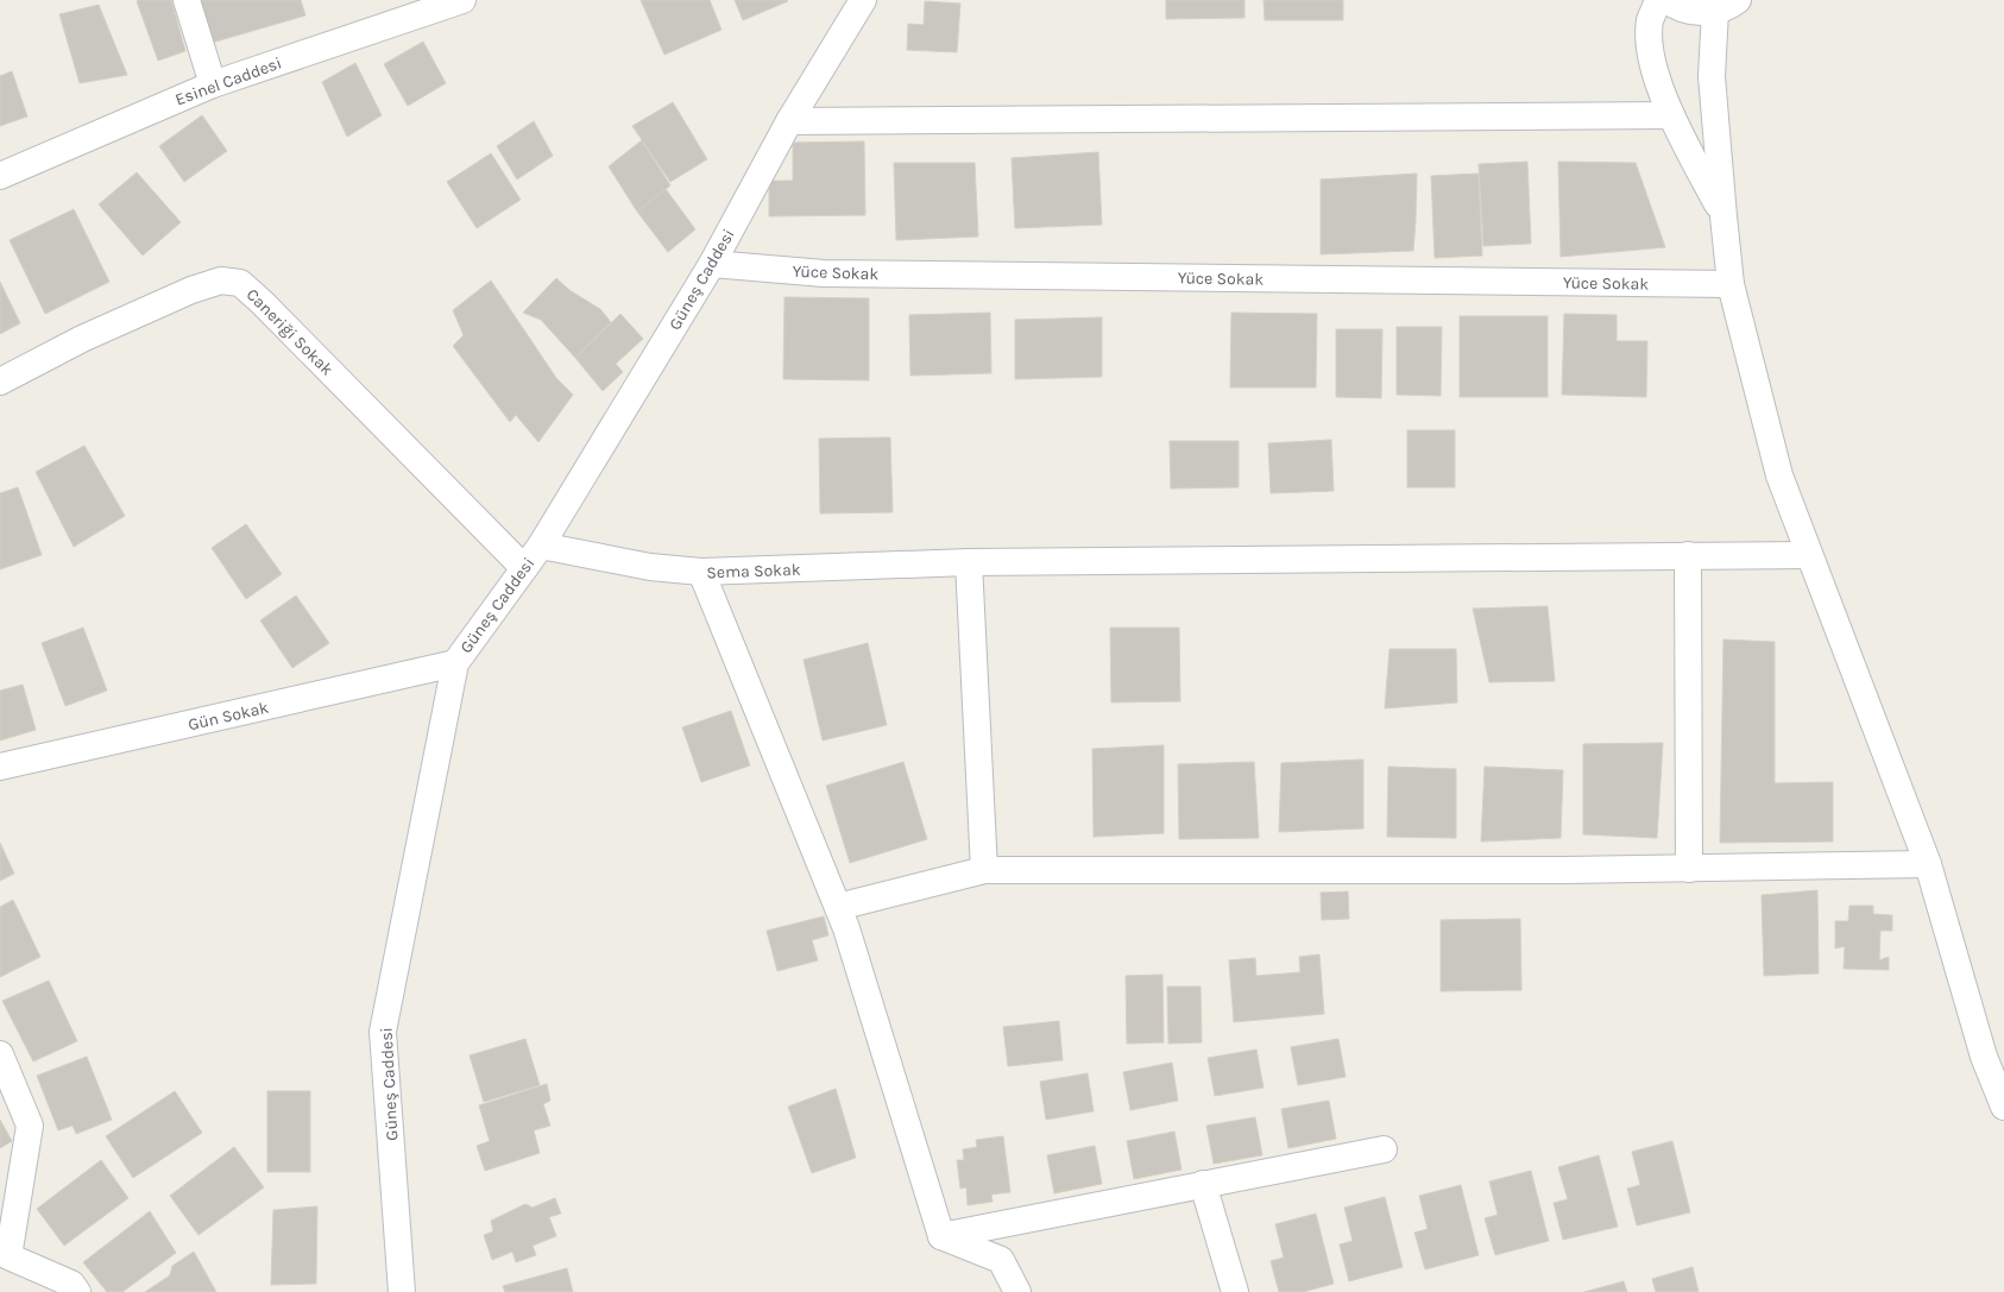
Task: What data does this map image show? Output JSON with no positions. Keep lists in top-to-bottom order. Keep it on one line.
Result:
{"streets":{"street":["Esinel Caddesi","Yüce Sokak","Güneş Caddesi","Caneriği Sokak","Sema Sokak","Gün Sokak"]},"crossings":[["Yüce Sokak","Güneş Caddesi"],["Güneş Caddesi","Caneriği Sokak"],["Güneş Caddesi","Sema Sokak"],["Güneş Caddesi","Gün Sokak"]]}
